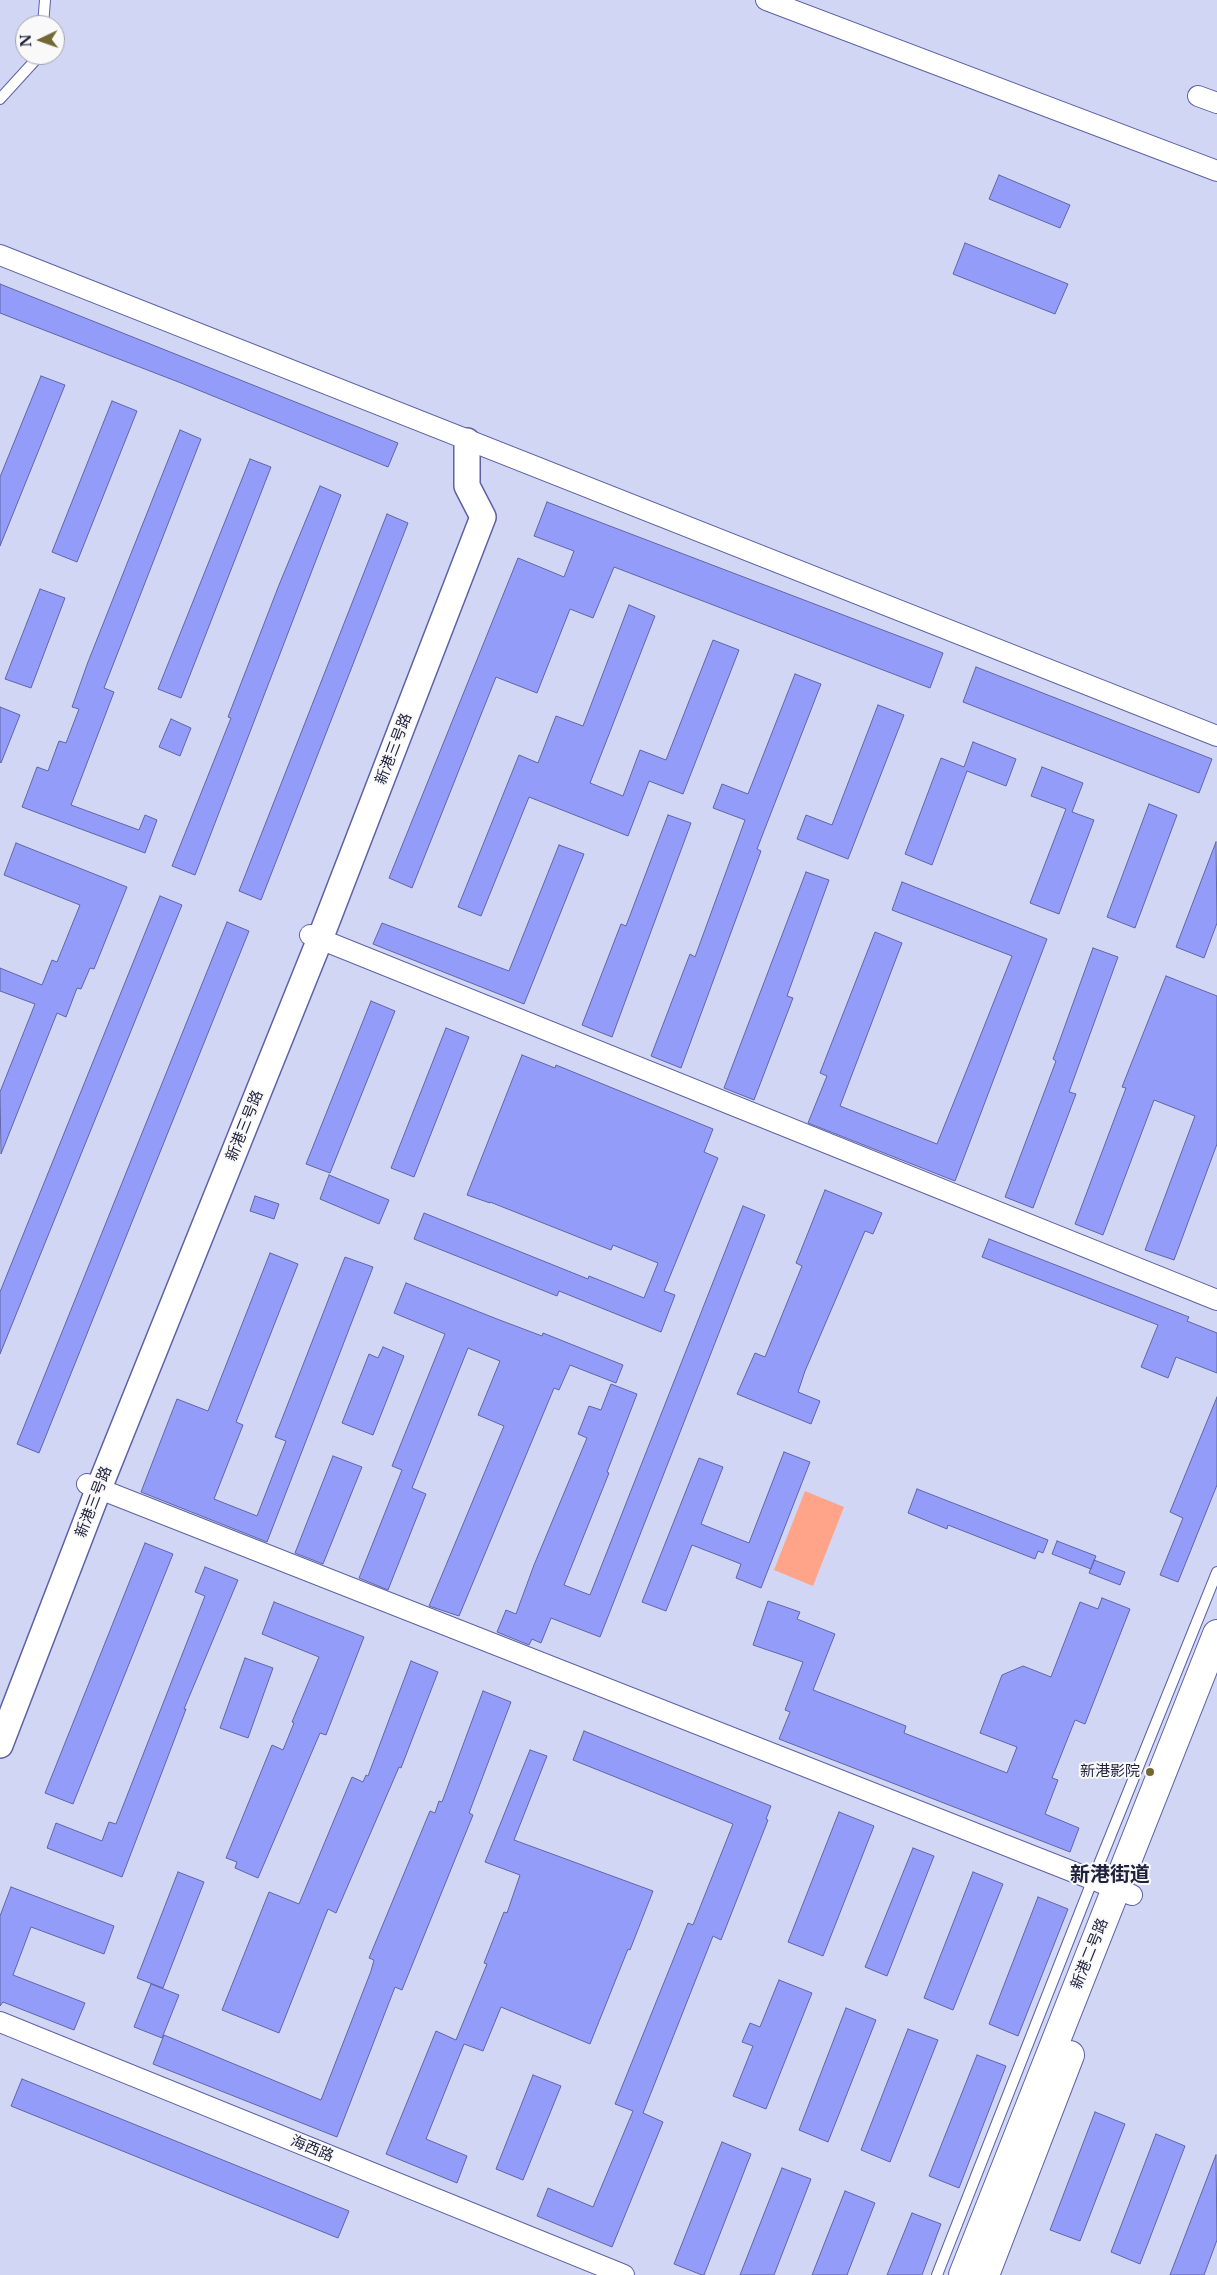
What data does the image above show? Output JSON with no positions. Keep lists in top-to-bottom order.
{
  "streets": {
    "main road": ["新港二号路"],
    "street": ["新港三号路", "海西路"]
  },
  "districts": ["新港街道"],
  "places": ["新港影院"],
  "north": "left"
}
